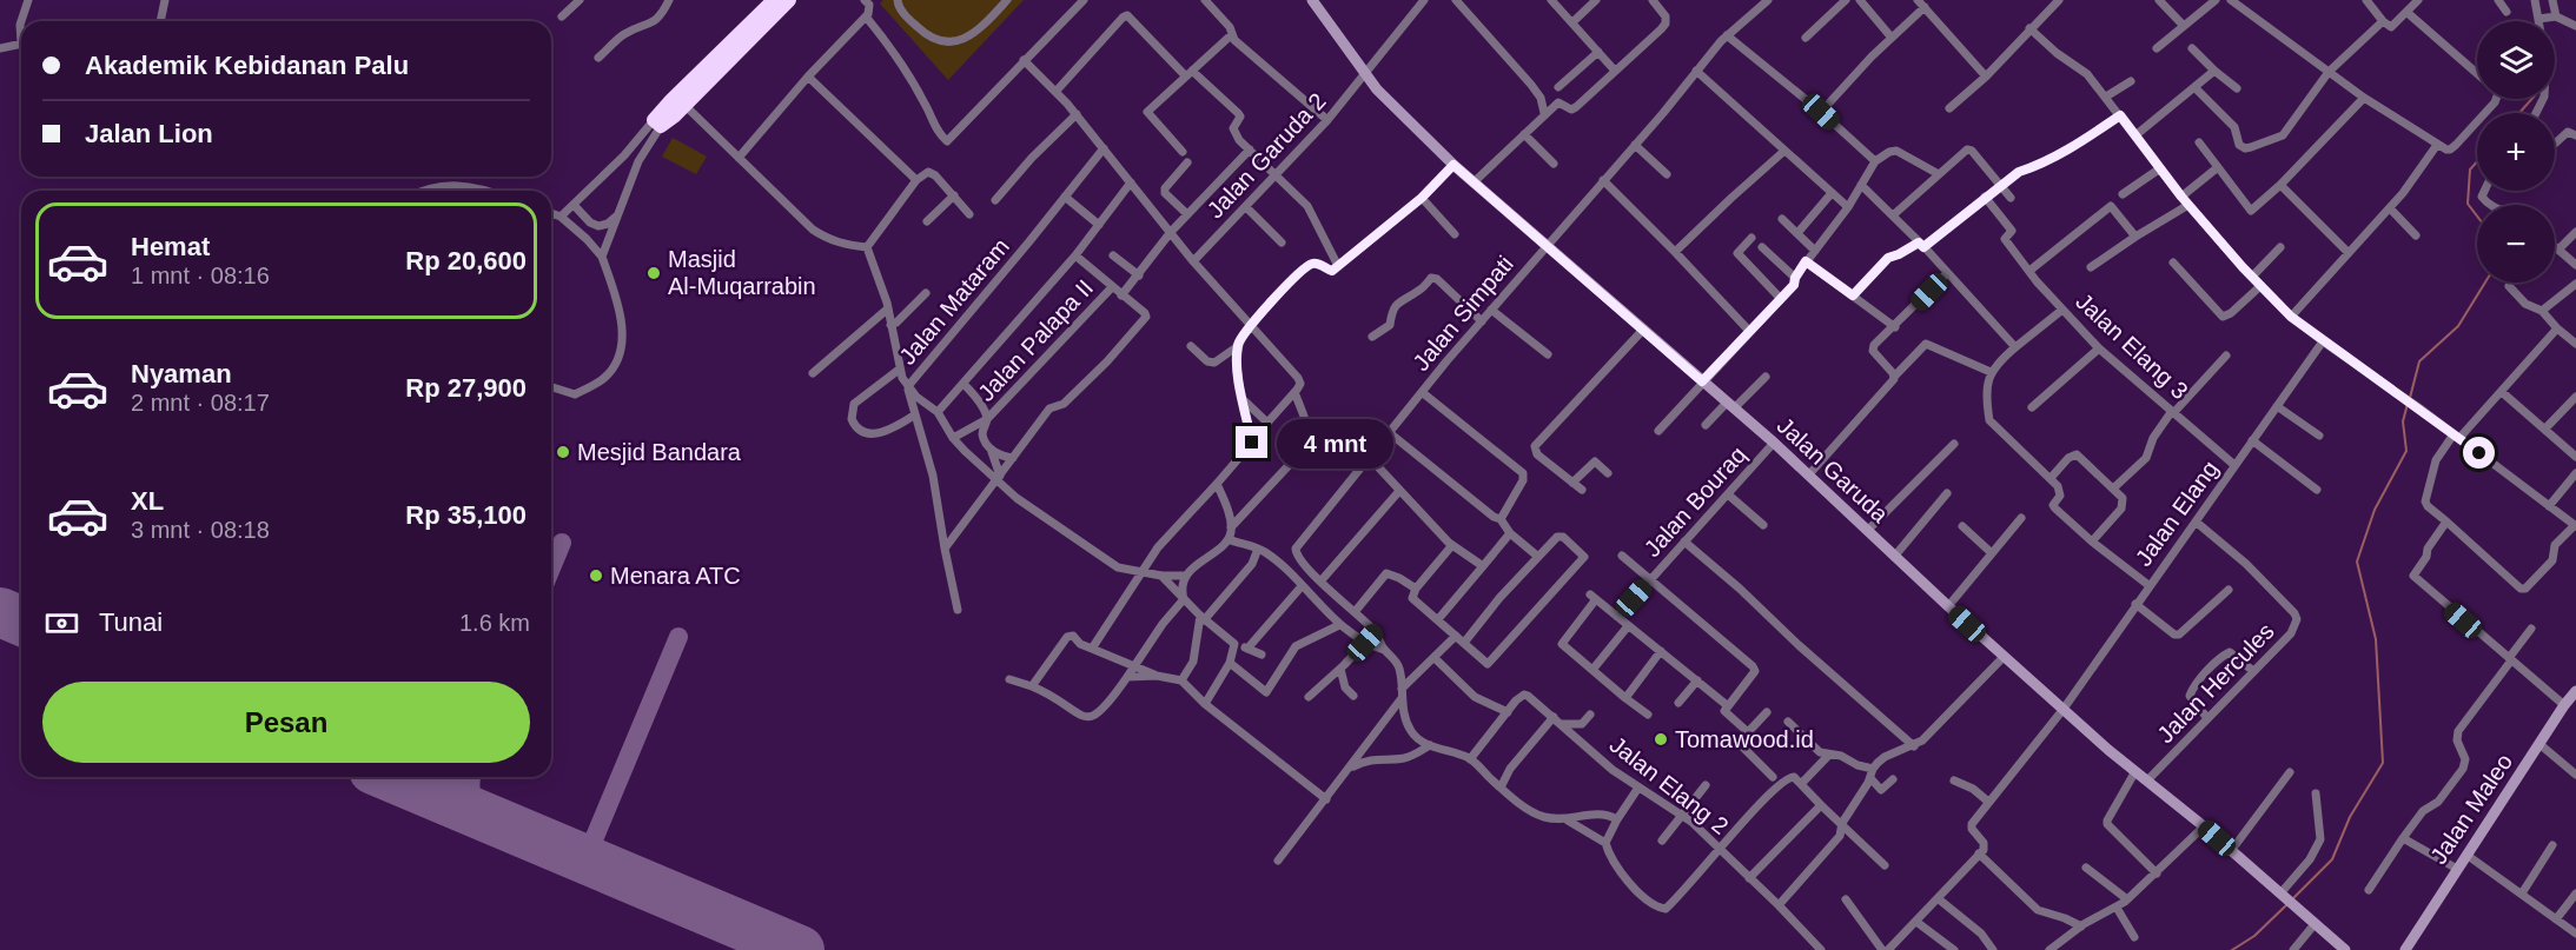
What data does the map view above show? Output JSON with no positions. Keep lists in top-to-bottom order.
{
  "streets": {
    "street": [
      "Jalan Garuda 2",
      "Jalan Mataram",
      "Jalan Simpati",
      "Jalan Palapa II",
      "Jalan Elang 3",
      "Jalan Garuda",
      "Jalan Bouraq",
      "Jalan Elang",
      "Jalan Hercules",
      "Jalan Elang 2",
      "Jalan Maleo"
    ]
  },
  "crossings": [
    ["Jalan Garuda 2", "Jalan Garuda"],
    ["Jalan Simpati", "Jalan Garuda"],
    ["Jalan Elang 3", "Jalan Elang"],
    ["Jalan Garuda", "Jalan Bouraq"],
    ["Jalan Garuda", "Jalan Elang"],
    ["Jalan Garuda", "Jalan Hercules"],
    ["Jalan Elang", "Jalan Hercules"]
  ],
  "places": [
    "Masjid Al-Muqarrabin",
    "Mesjid Bandara",
    "Menara ATC",
    "Tomawood.id"
  ],
  "page": {
    "map_buttons": ["+", "−"],
    "banner": ["Akademik Kebidanan Palu", "Jalan Lion"],
    "list": [
      {
        "name": "Hemat",
        "note": "1 mnt · 08:16",
        "value": "Rp 20,600"
      },
      {
        "name": "Nyaman",
        "note": "2 mnt · 08:17",
        "value": "Rp 27,900"
      },
      {
        "name": "XL",
        "note": "3 mnt · 08:18",
        "value": "Rp 35,100"
      }
    ],
    "bubble": "4 mnt",
    "pay": ["Tunai", "1.6 km"],
    "buttons": "Pesan"
  }
}
